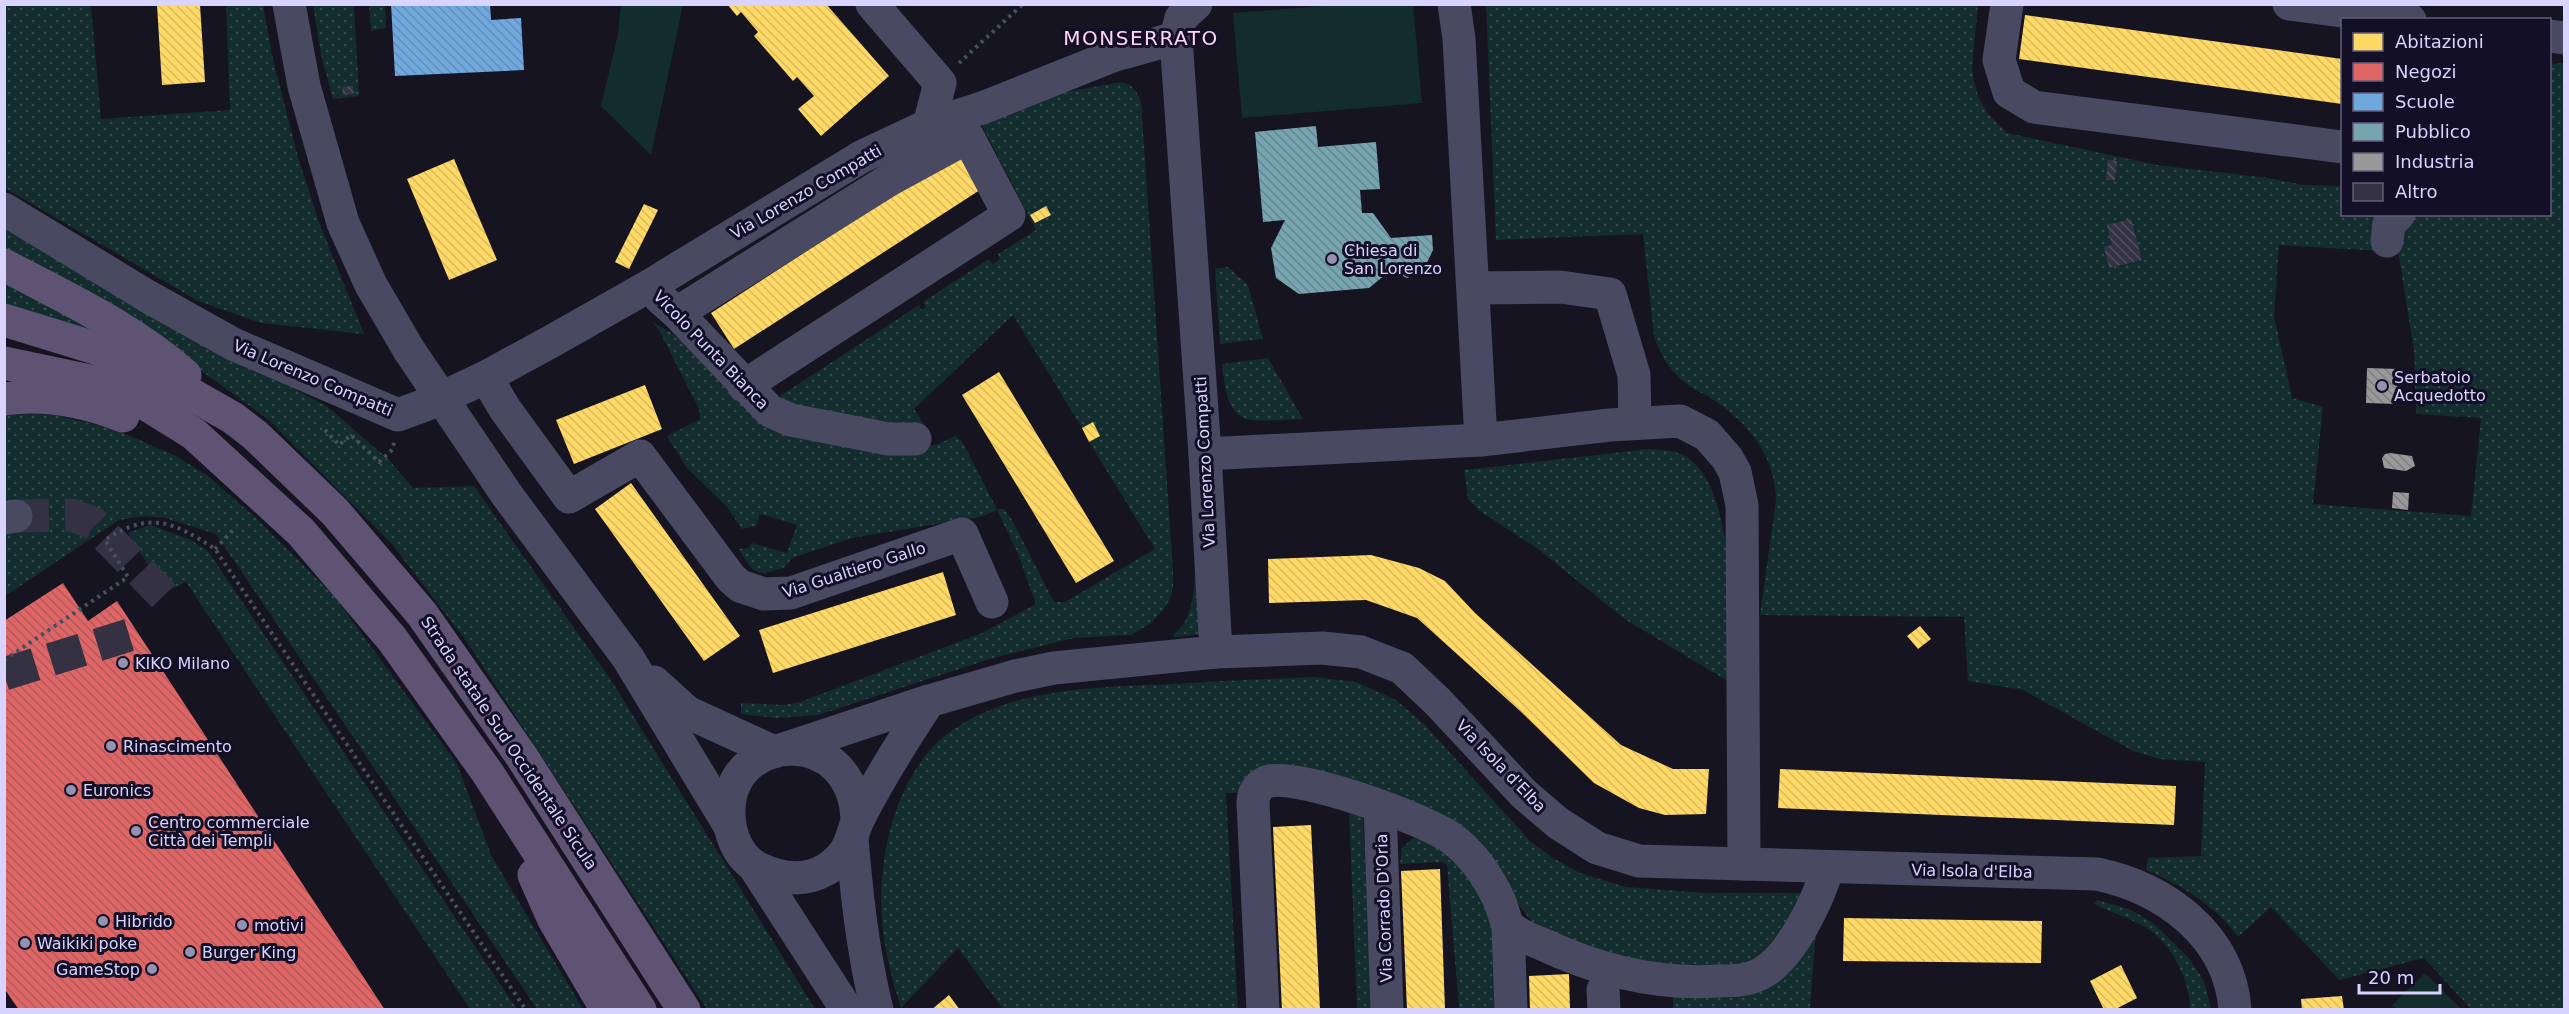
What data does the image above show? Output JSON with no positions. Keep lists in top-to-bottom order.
{
  "streets": {
    "main road": ["Strada statale Sud Occidentale Sicula"],
    "street": [
      "Via Lorenzo Compatti",
      "Vicolo Punta Bianca",
      "Via Gualtiero Gallo",
      "Via Isola d'Elba",
      "Via Corrado D'Oria"
    ]
  },
  "crossings": [
    ["Via Lorenzo Compatti", "Vicolo Punta Bianca"],
    ["Via Lorenzo Compatti", "Via Gualtiero Gallo"],
    ["Via Lorenzo Compatti", "Via Isola d'Elba"]
  ],
  "districts": ["MONSERRATO"],
  "places": [
    "Chiesa di San Lorenzo",
    "Serbatoio Acquedotto",
    "KIKO Milano",
    "Rinascimento",
    "Euronics",
    "Centro commerciale Città dei Templi",
    "Hibrido",
    "motivi",
    "Waikiki poke",
    "Burger King",
    "GameStop"
  ],
  "legend": [
    "Abitazioni",
    "Negozi",
    "Scuole",
    "Pubblico",
    "Industria",
    "Altro"
  ],
  "scale_bar": "20 m"
}
